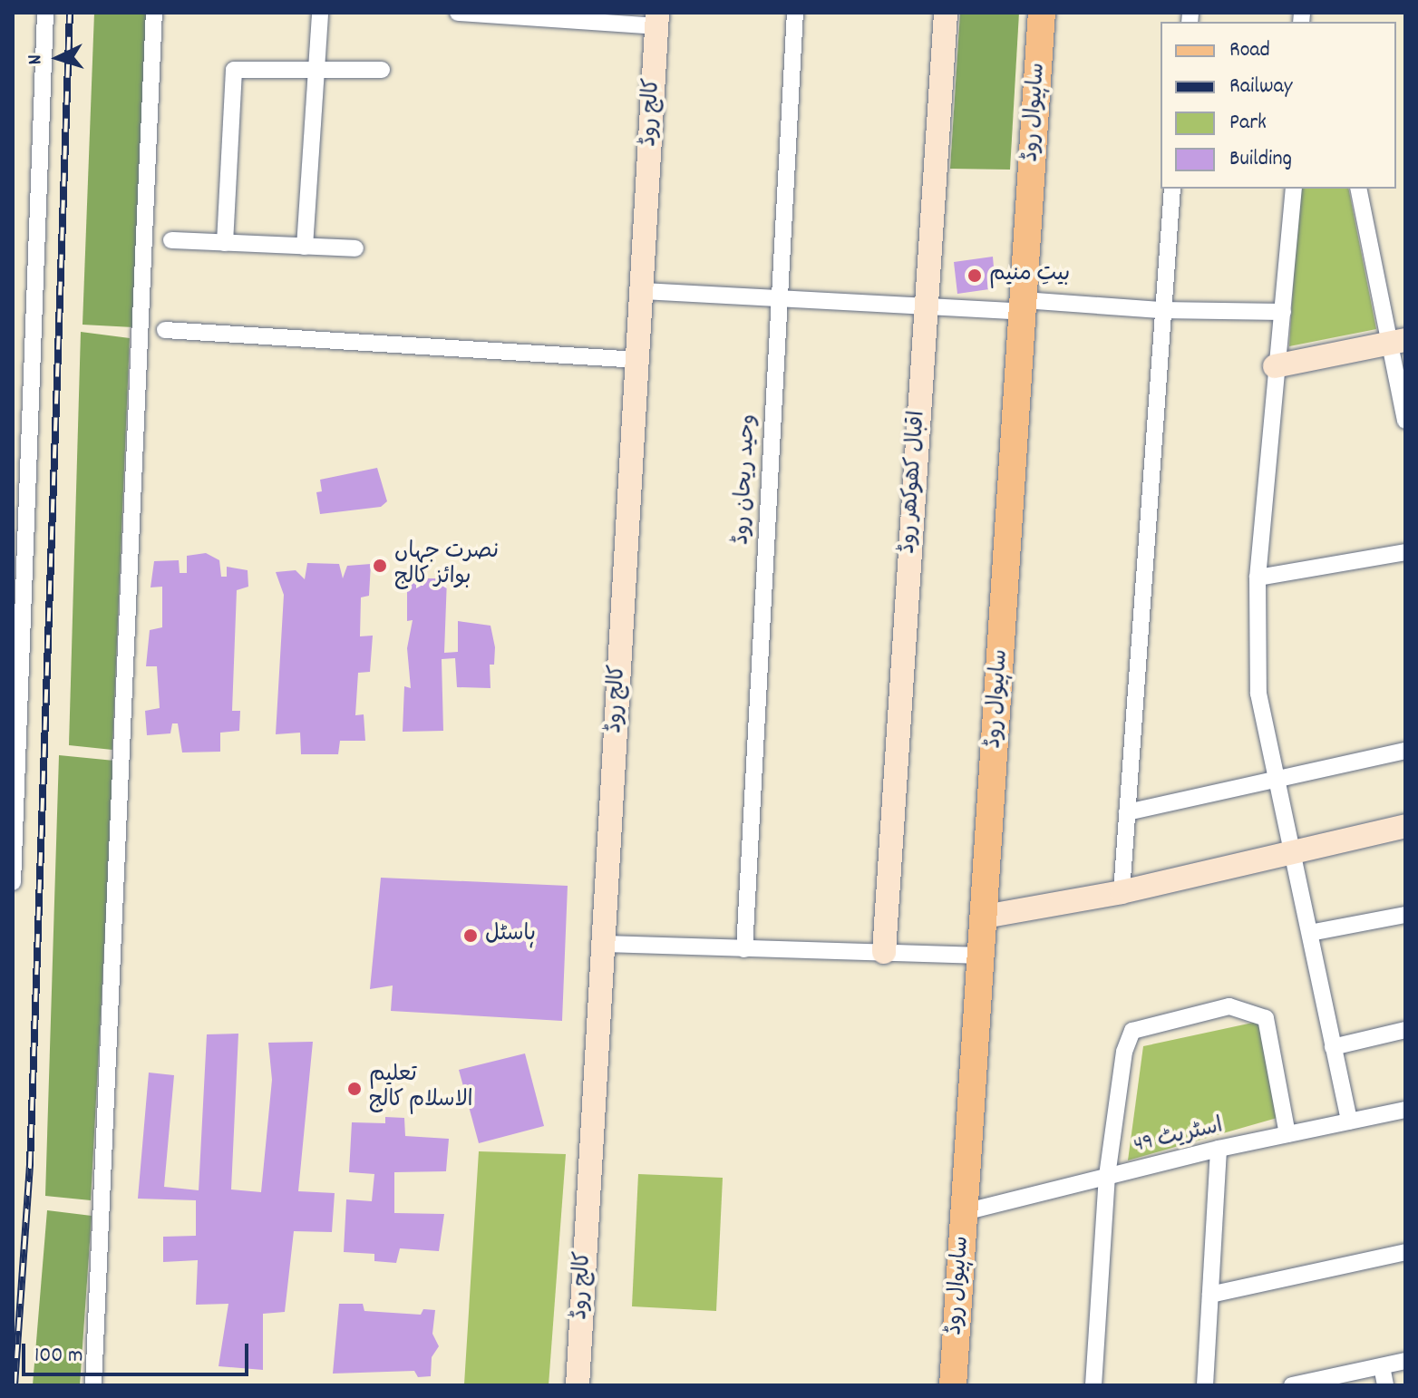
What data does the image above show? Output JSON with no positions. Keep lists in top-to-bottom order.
{
  "streets": {
    "main road": ["ساہیوال روڈ"],
    "street": [
      "کالج روڈ",
      "وحید ریحان روڈ",
      "اقبال کھوکھر روڈ",
      "اسٹریٹ 49"
    ]
  },
  "crossings": [
    ["ساہیوال روڈ", "اسٹریٹ 49"]
  ],
  "places": [
    "بیتِ منیم",
    "نصرت جہاں بوائز کالج",
    "ہاسٹل",
    "تعلیم الاسلام کالج"
  ],
  "legend": [
    "Road",
    "Railway",
    "Park",
    "Building"
  ],
  "scale_bar": "100 m",
  "north": "left"
}
